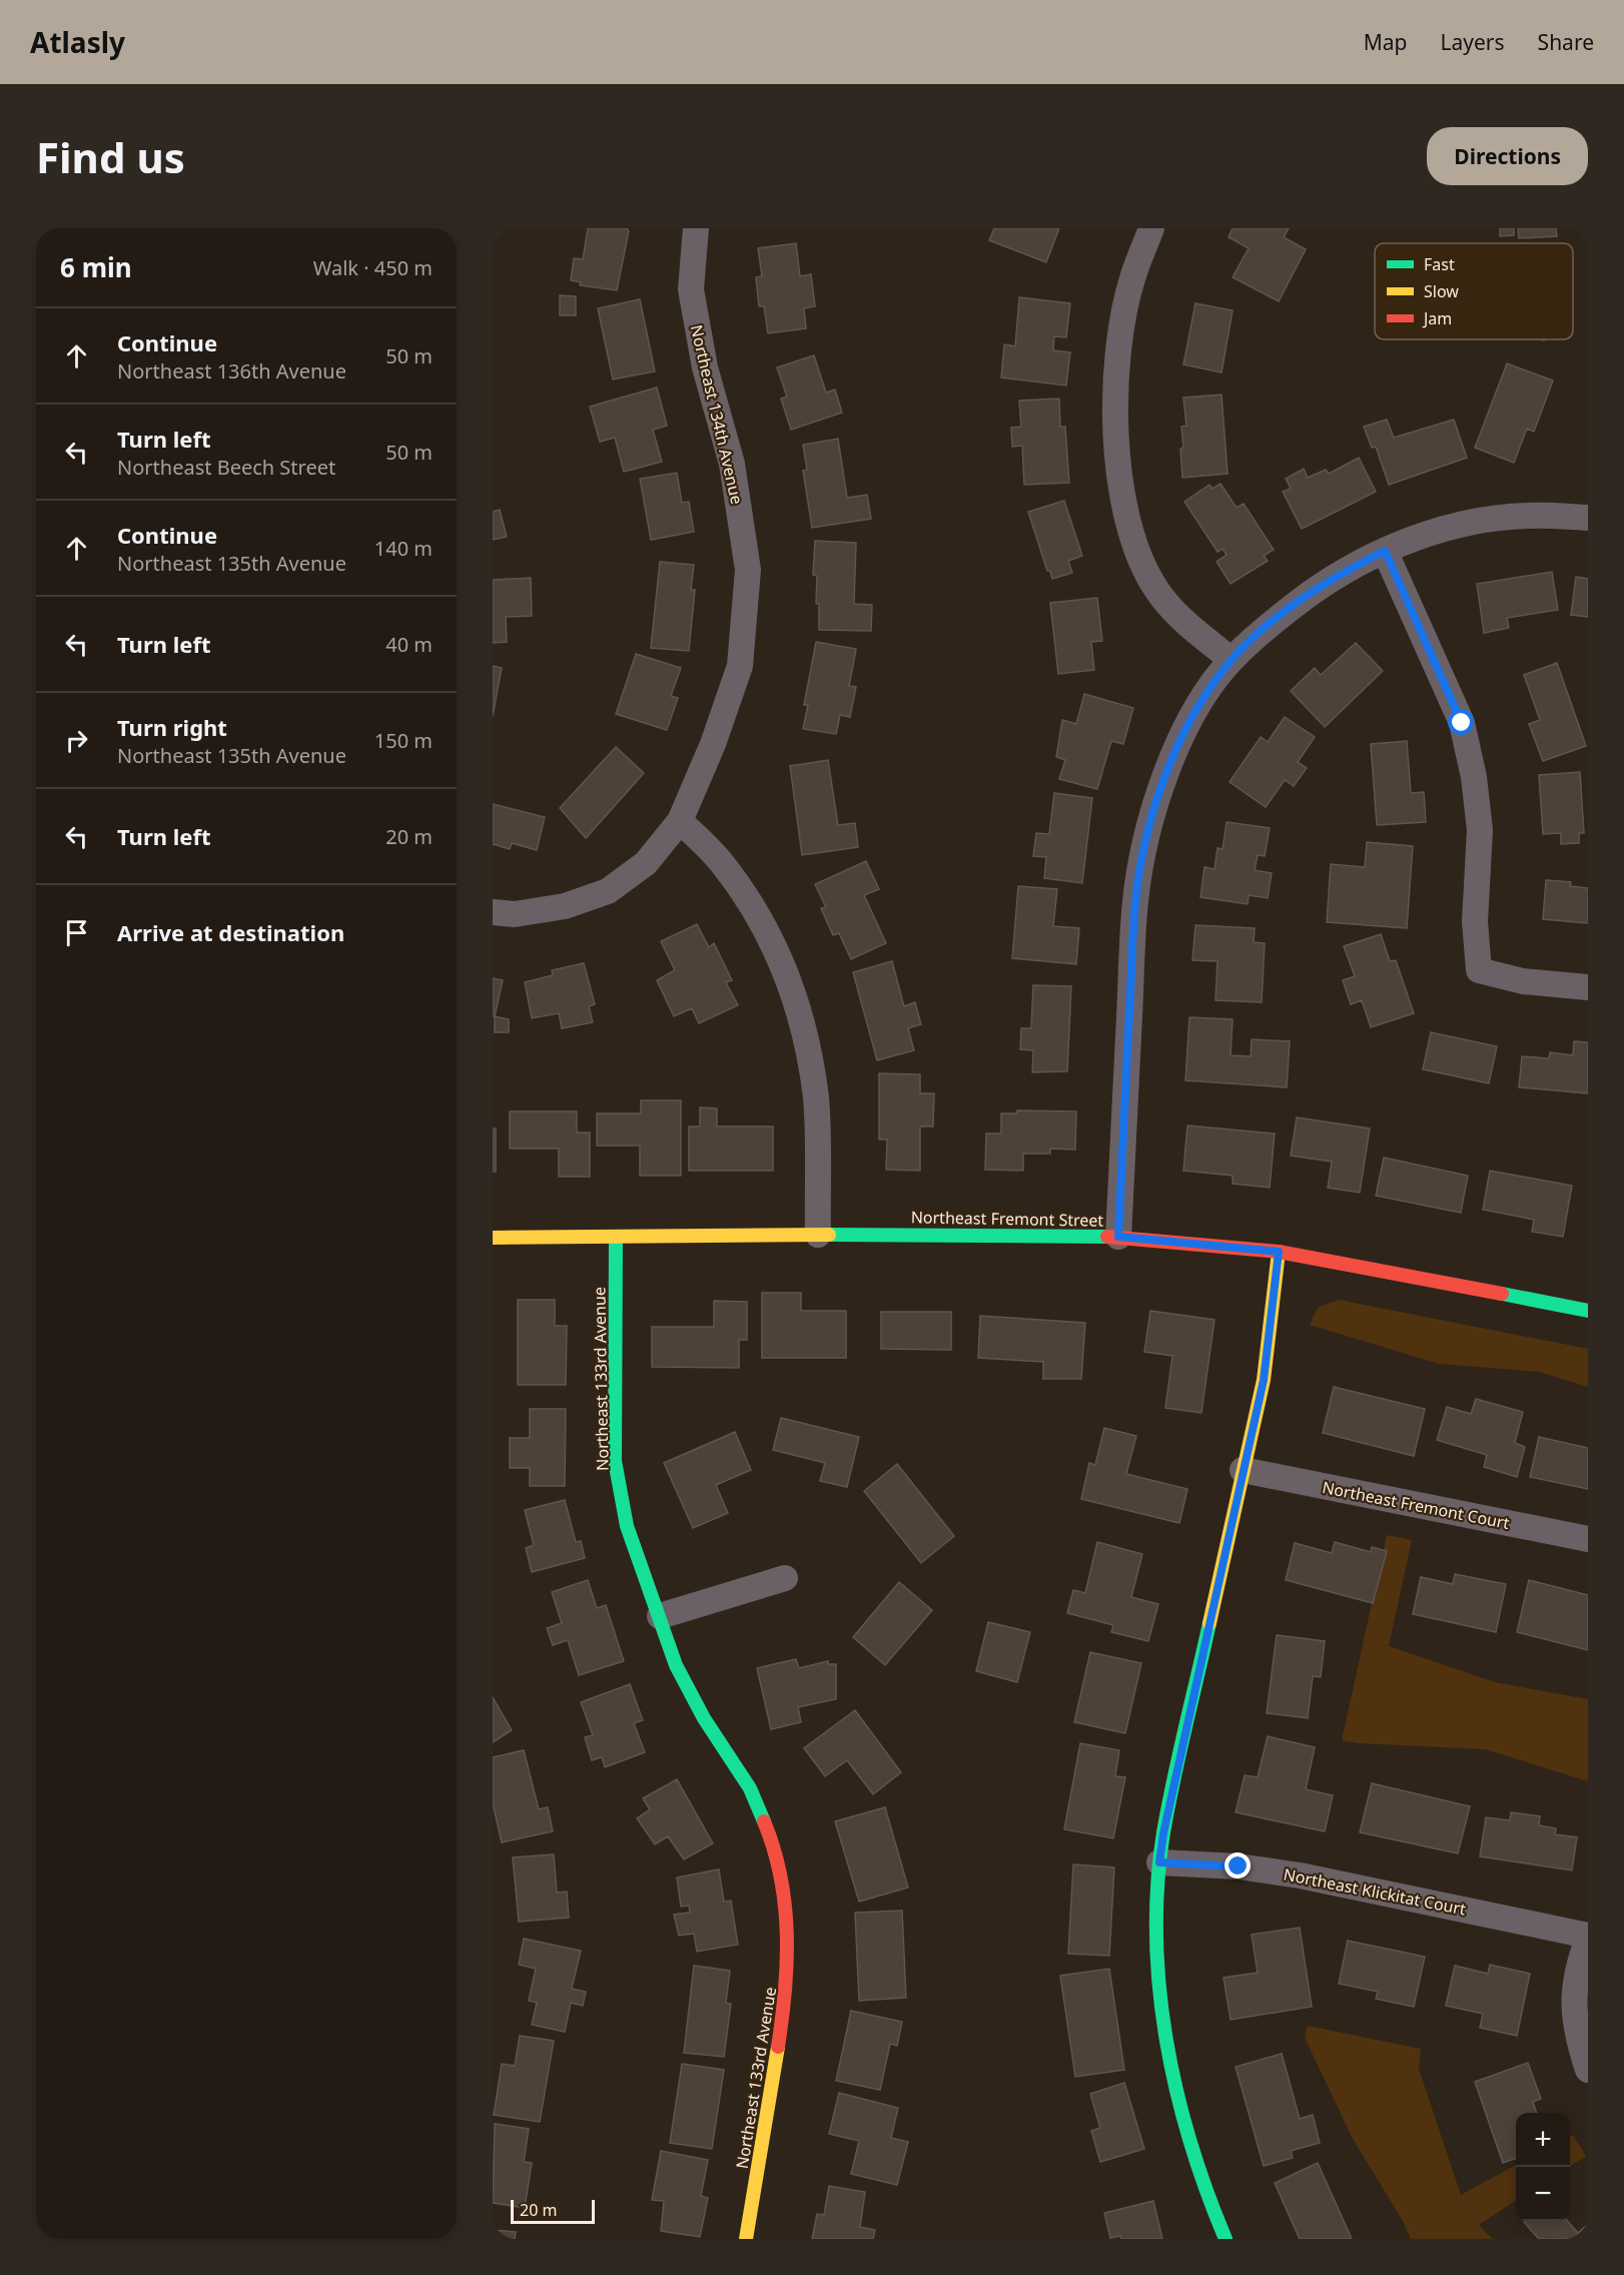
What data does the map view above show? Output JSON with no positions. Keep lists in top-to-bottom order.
{
  "streets": {
    "street": [
      "Northeast 134th Avenue",
      "Northeast Fremont Street",
      "Northeast 133rd Avenue",
      "Northeast Fremont Court",
      "Northeast Klickitat Court"
    ]
  },
  "crossings": [
    ["Northeast Fremont Street", "Northeast 133rd Avenue"]
  ],
  "legend": ["Fast", "Slow", "Jam"],
  "scale_bar": "20 m",
  "page": {
    "header": "Atlasly",
    "nav": ["Map", "Layers", "Share"],
    "buttons": "Directions",
    "title": "Find us",
    "heading": ["6 min", "Walk · 450 m"],
    "list": [
      ["Continue", "Northeast 136th Avenue", "50 m"],
      ["Turn left", "Northeast Beech Street", "50 m"],
      ["Continue", "Northeast 135th Avenue", "140 m"],
      ["Turn left", "40 m"],
      ["Turn right", "Northeast 135th Avenue", "150 m"],
      ["Turn left", "20 m"],
      "Arrive at destination"
    ],
    "map_buttons": ["+", "−"],
    "scale": "20 m"
  }
}
